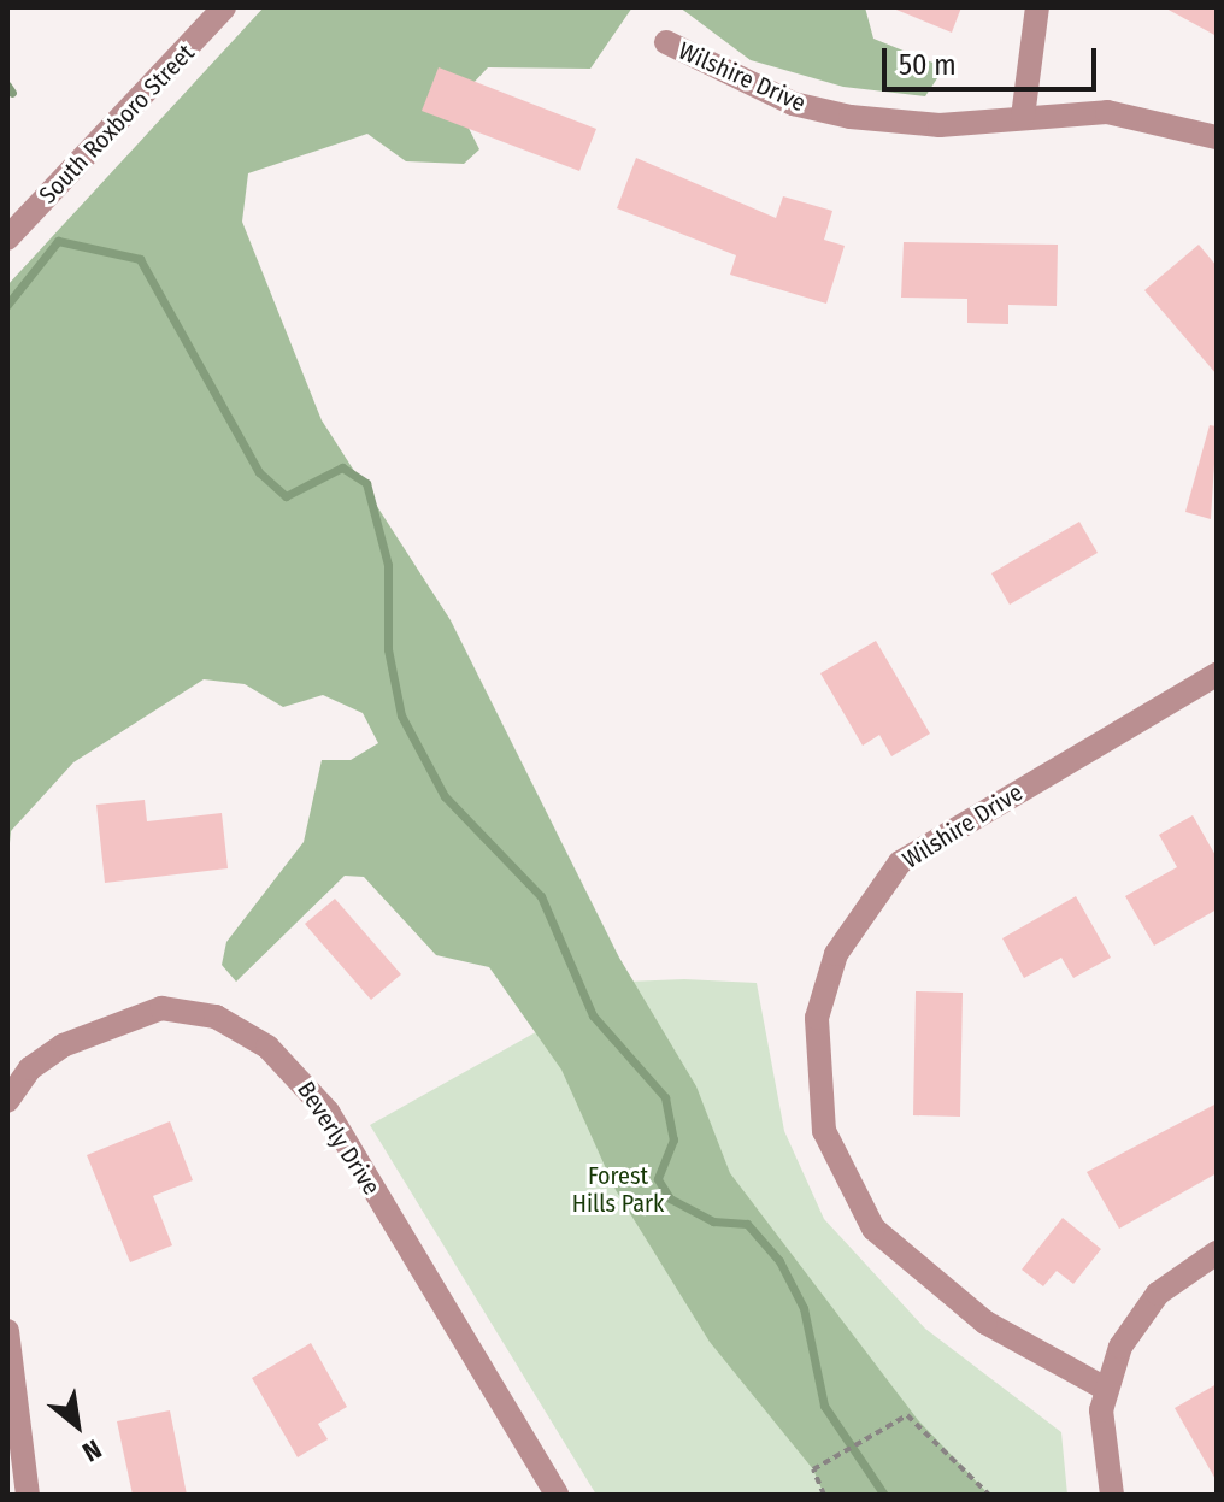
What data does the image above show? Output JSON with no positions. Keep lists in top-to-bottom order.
{
  "streets": {
    "street": ["Wilshire Drive", "South Roxboro Street", "Beverly Drive"]
  },
  "parks": ["Forest Hills Park"],
  "scale_bar": "50 m",
  "north": "bottom right"
}
